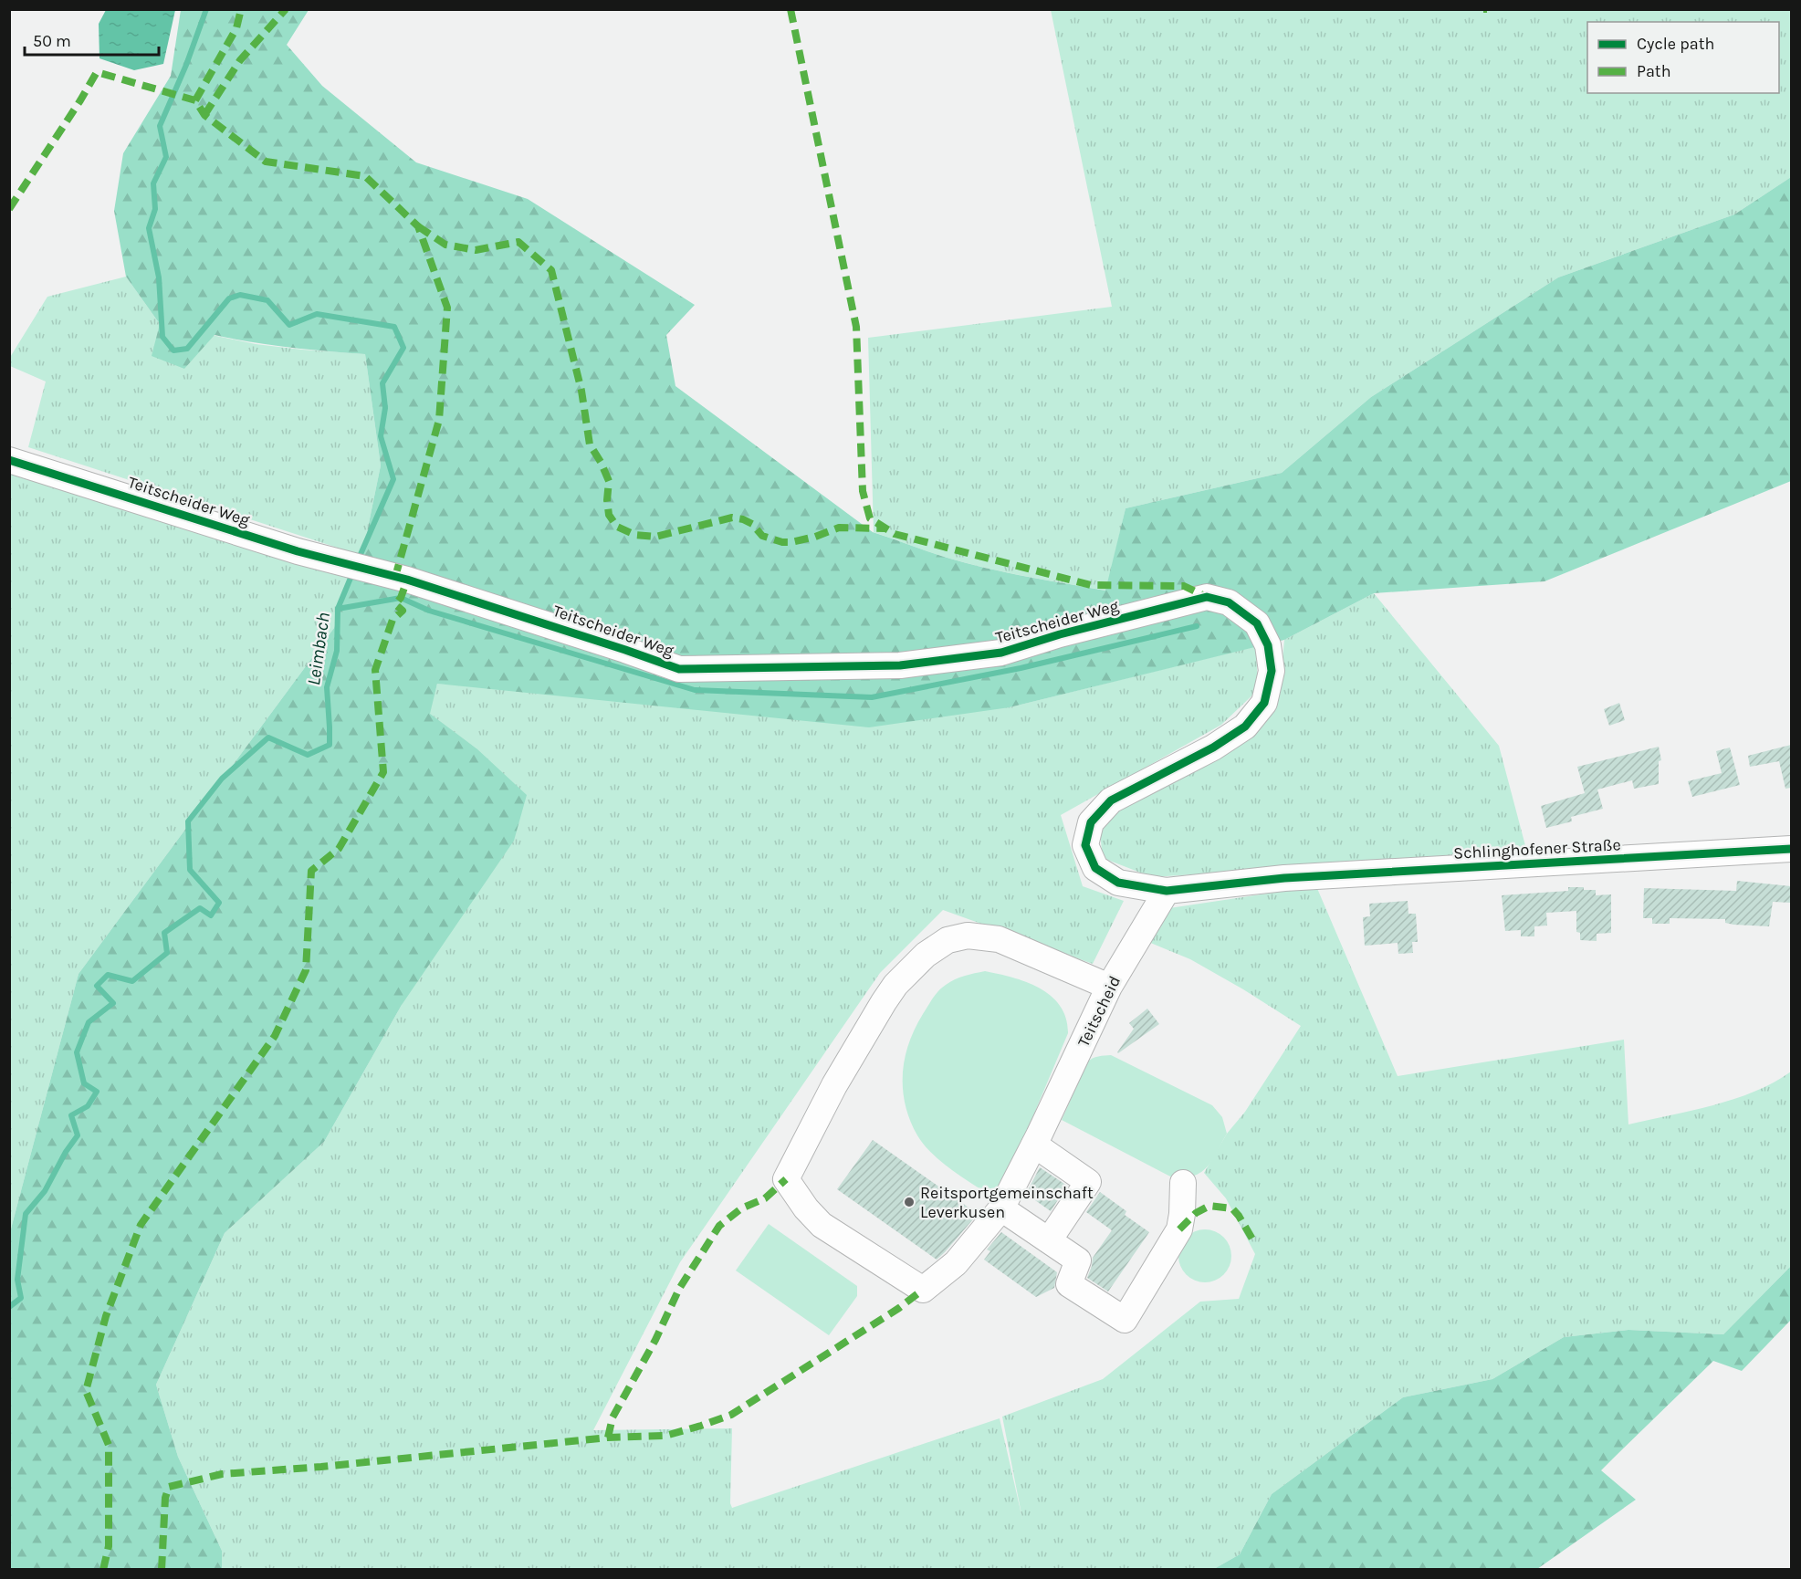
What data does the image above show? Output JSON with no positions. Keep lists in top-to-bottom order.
{
  "streets": {
    "street": ["Teitscheider Weg", "Schlinghofener Straße", "Teitscheid"]
  },
  "crossings": [
    ["Teitscheider Weg", "Schlinghofener Straße"],
    ["Schlinghofener Straße", "Teitscheid"]
  ],
  "water": ["Leimbach"],
  "places": ["Reitsportgemeinschaft Leverkusen"],
  "legend": ["Cycle path", "Path"],
  "scale_bar": "50 m"
}
